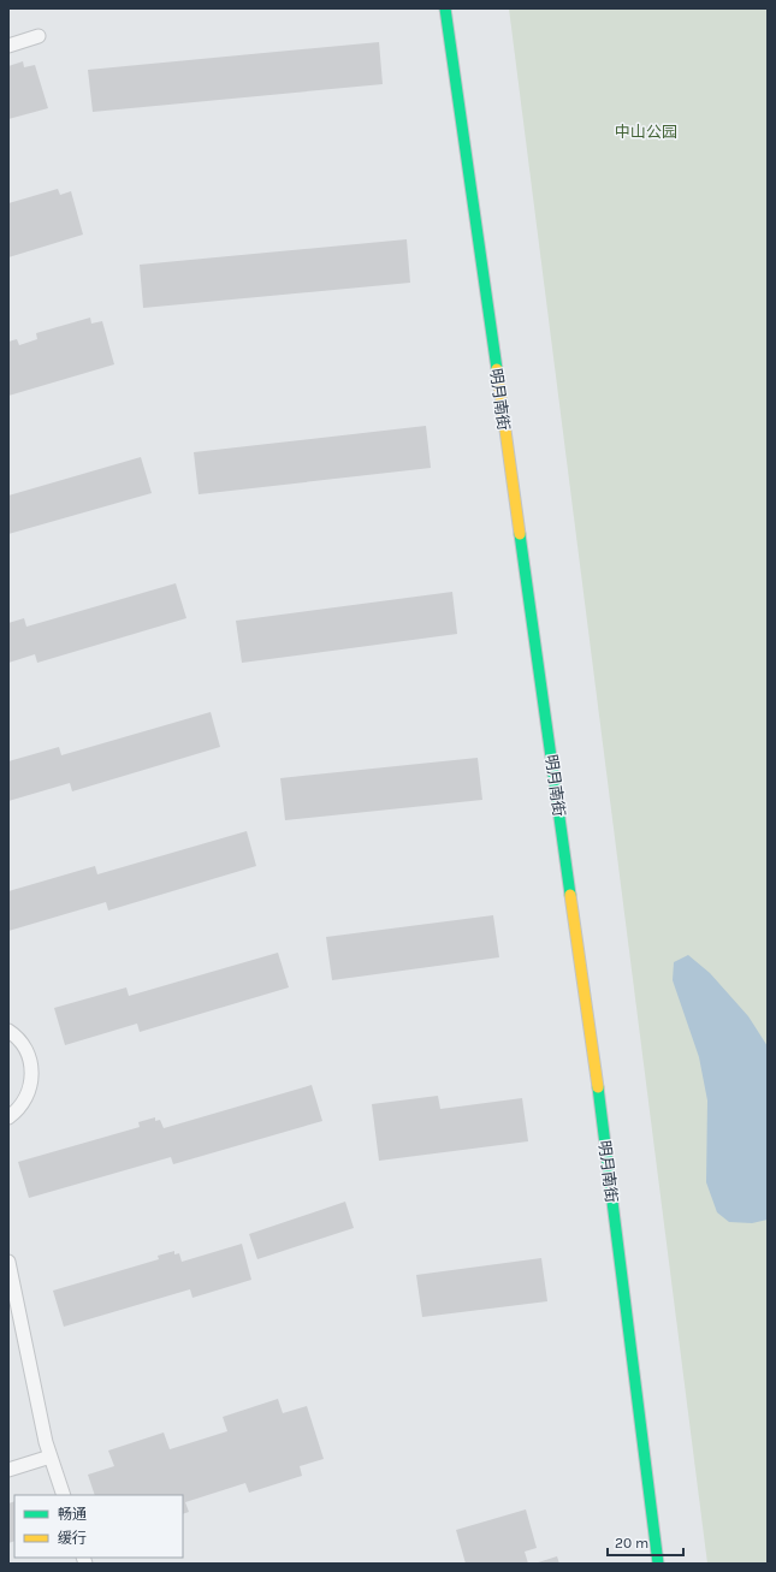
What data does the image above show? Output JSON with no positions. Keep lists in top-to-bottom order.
{
  "streets": {
    "street": ["明月南街"]
  },
  "parks": ["中山公园"],
  "legend": ["畅通", "缓行"],
  "scale_bar": "20 m"
}
